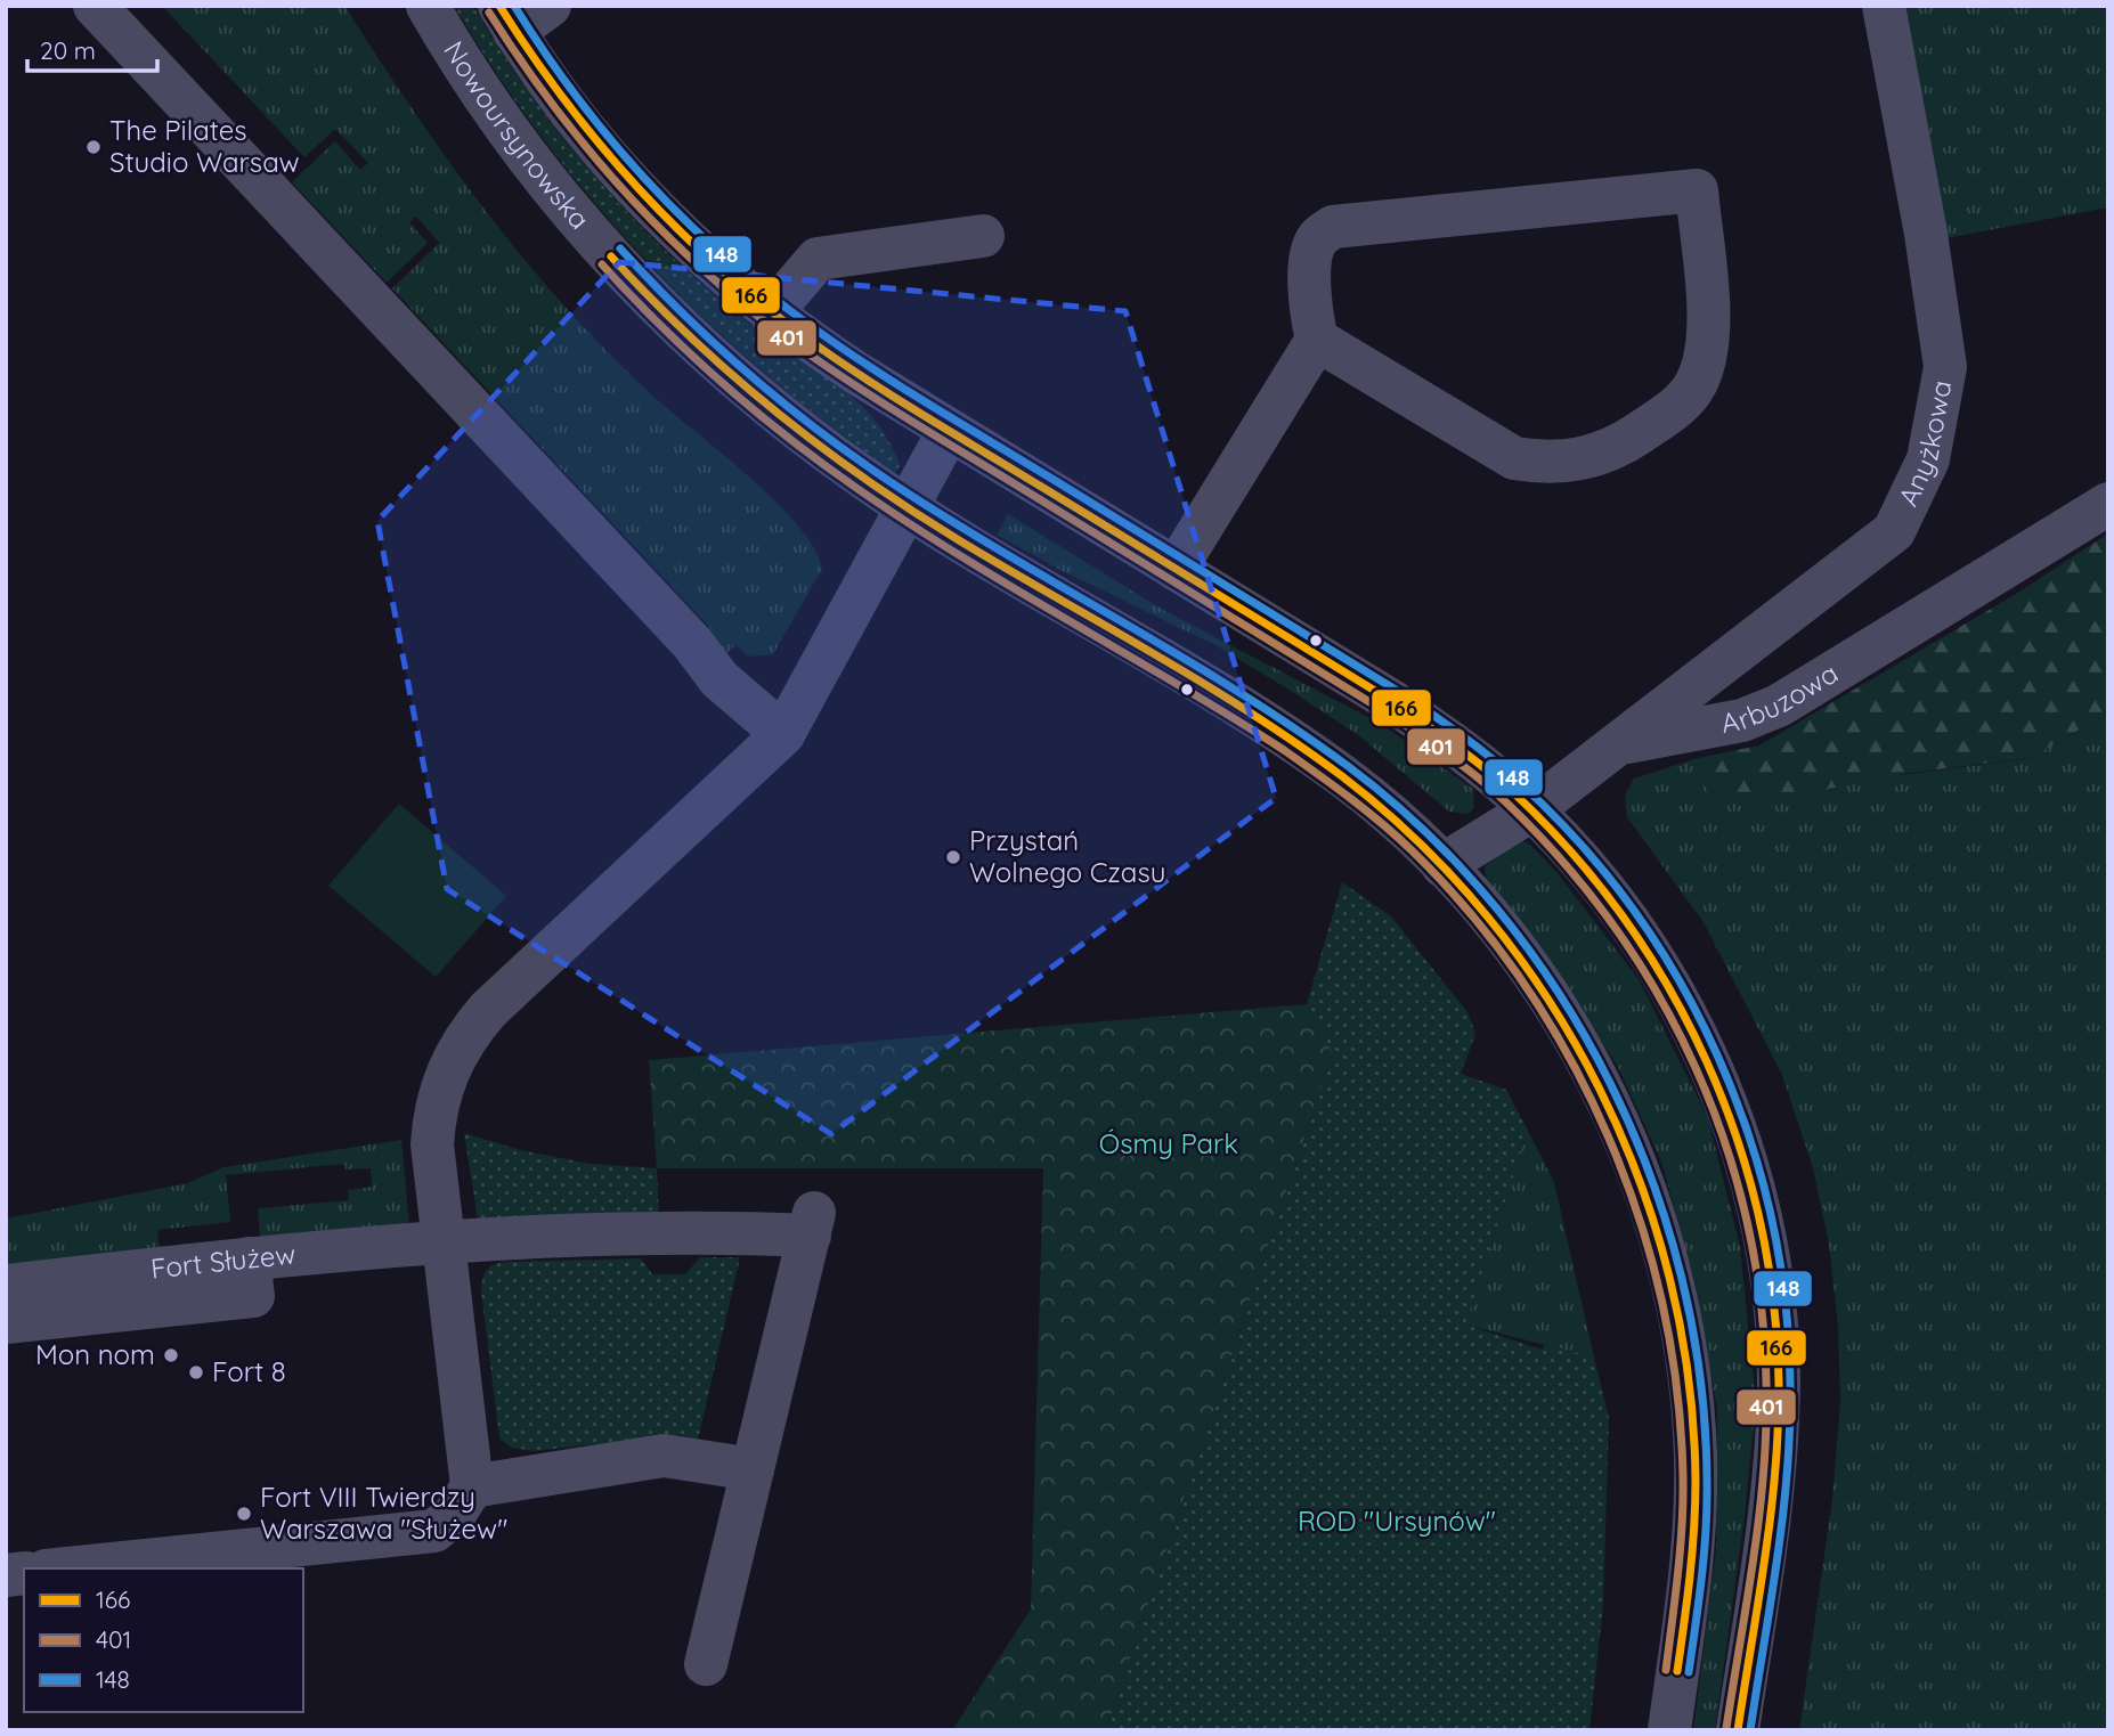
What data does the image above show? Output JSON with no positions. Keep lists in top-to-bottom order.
{
  "streets": {
    "street": [
      "Nowoursynowska",
      "Anyżkowa",
      "Arbuzowa",
      "Fort Służew"
    ]
  },
  "crossings": [
    ["Nowoursynowska", "Arbuzowa"],
    ["Anyżkowa", "Arbuzowa"]
  ],
  "parks": ["Ósmy Park", "ROD \"Ursynów\""],
  "places": [
    "The Pilates Studio Warsaw",
    "Przystań Wolnego Czasu",
    "Mon nom",
    "Fort 8",
    "Fort VIII Twierdzy Warszawa \"Służew\""
  ],
  "lines": ["transit line 166", "transit line 148", "transit line 401"],
  "legend": ["166", "401", "148"],
  "scale_bar": "20 m"
}
